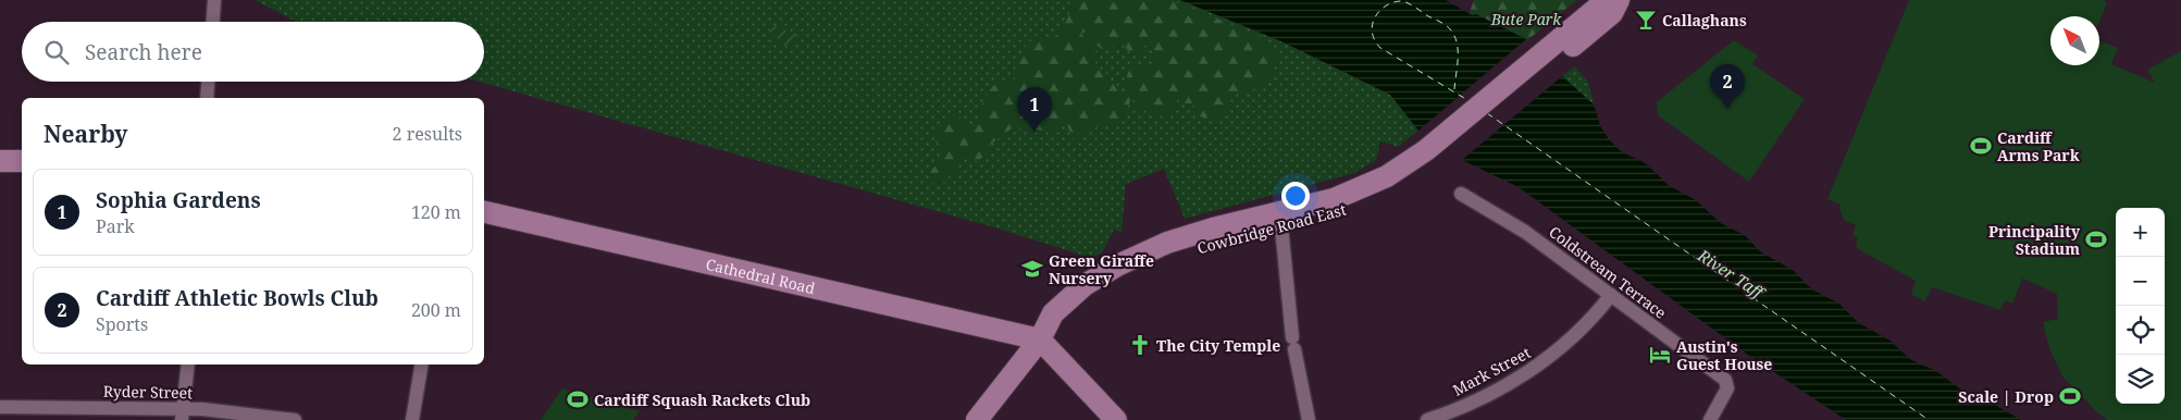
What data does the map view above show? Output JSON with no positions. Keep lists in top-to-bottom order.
{
  "streets": {
    "main road": ["Cowbridge Road East", "Cathedral Road"],
    "street": ["Coldstream Terrace", "Mark Street", "Ryder Street"]
  },
  "crossings": [
    ["Cowbridge Road East", "Cathedral Road"],
    ["Coldstream Terrace", "Mark Street"]
  ],
  "water": ["River Taff"],
  "parks": ["Bute Park"],
  "places": {
    "bar": ["Callaghans"],
    "sports": [
      "Cardiff Arms Park",
      "Principality Stadium",
      "Scale | Drop",
      "Cardiff Squash Rackets Club"
    ],
    "school or university": ["Green Giraffe Nursery"],
    "church": ["The City Temple"],
    "hotel": ["Austin's Guest House"]
  },
  "north": "top left",
  "page": {
    "search": "Search here",
    "pins": ["2", "1"],
    "heading": ["Nearby", "2 results"],
    "list": [
      {
        "mark": "1",
        "name": "Sophia Gardens",
        "note": "Park",
        "value": "120 m"
      },
      {
        "mark": "2",
        "name": "Cardiff Athletic Bowls Club",
        "note": "Sports",
        "value": "200 m"
      }
    ],
    "map_buttons": ["+", "−"]
  }
}
